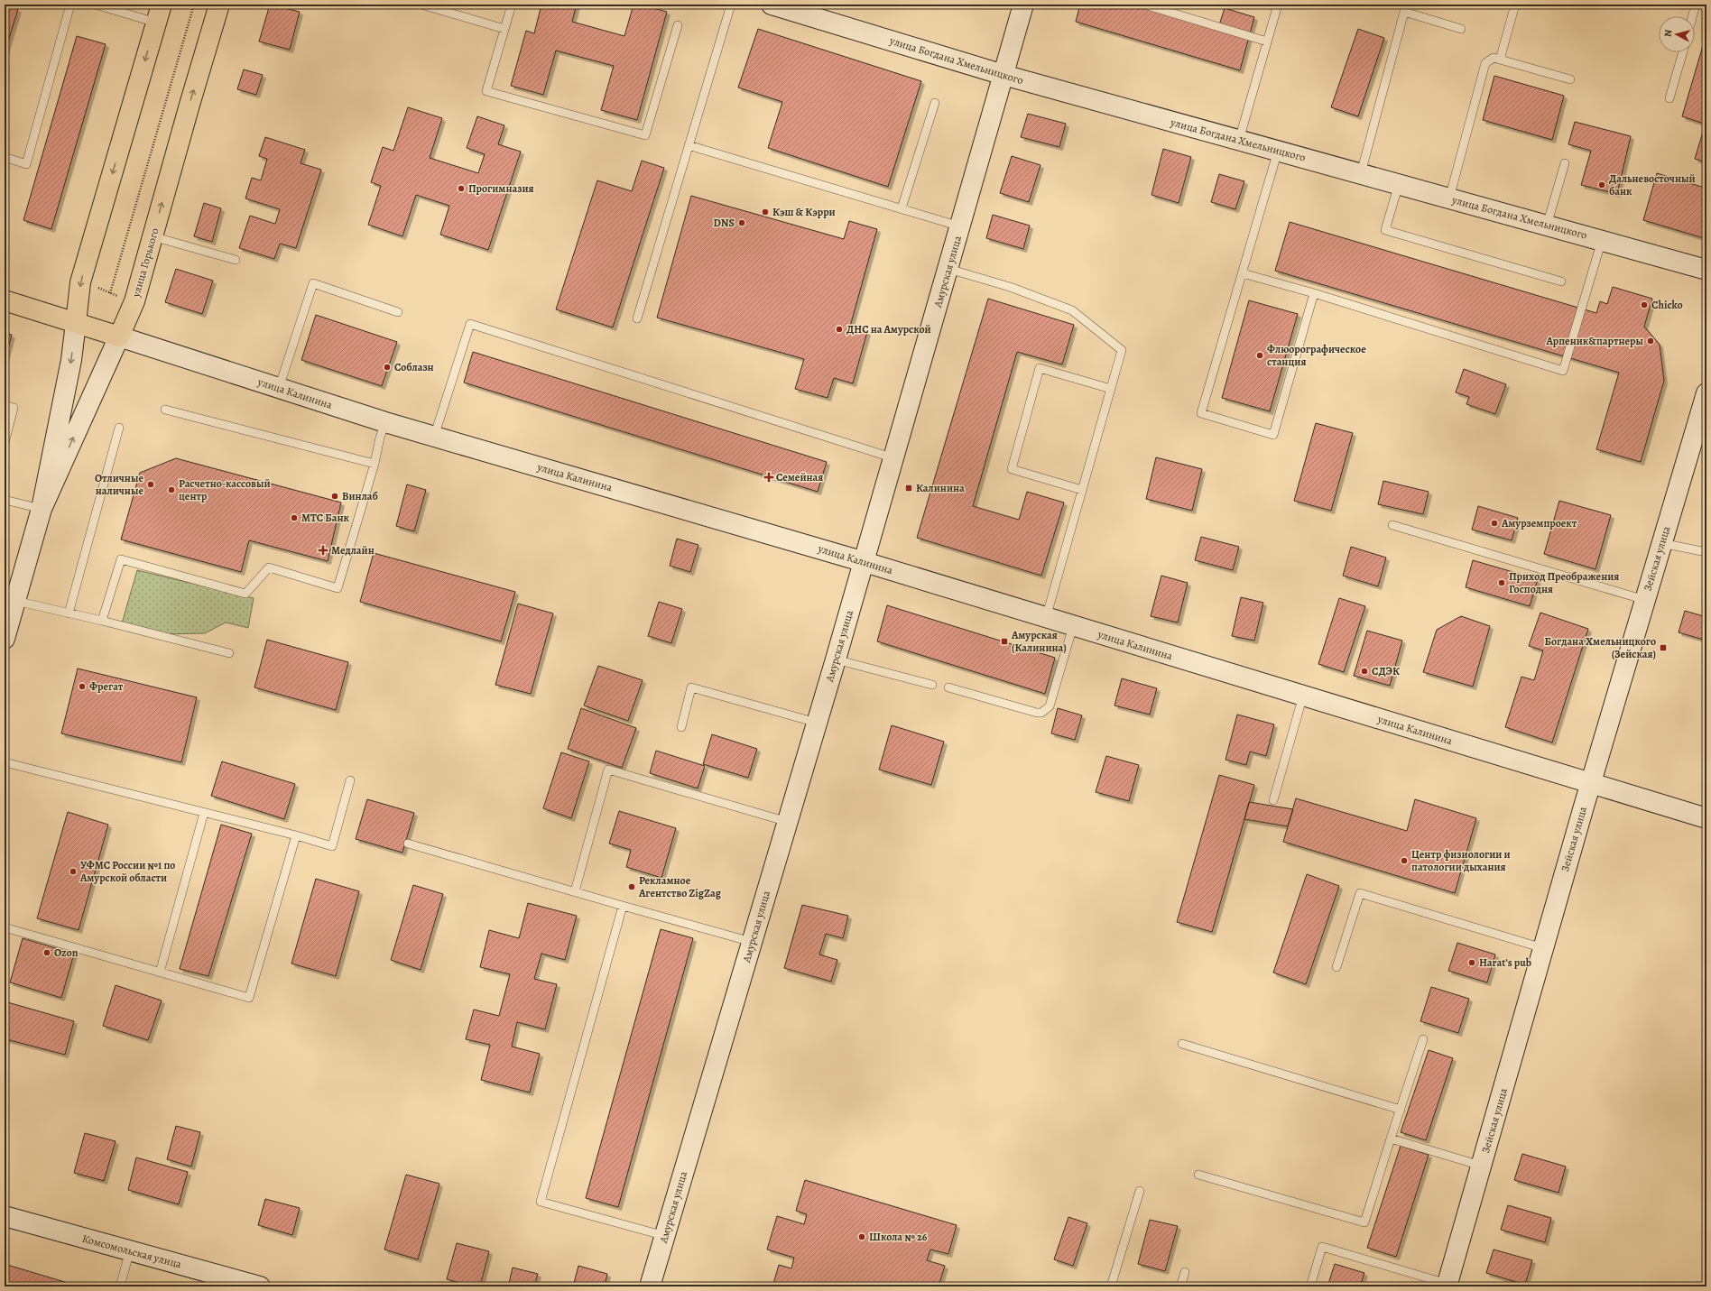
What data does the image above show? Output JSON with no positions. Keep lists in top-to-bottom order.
{
  "streets": {
    "main road": ["улица Горького", "улица Калинина"],
    "street": [
      "улица Богдана Хмельницкого",
      "Амурская улица",
      "Зейская улица",
      "Комсомольская улица"
    ]
  },
  "crossings": [
    ["улица Богдана Хмельницкого", "Амурская улица"],
    ["улица Горького", "улица Калинина"],
    ["Амурская улица", "улица Калинина"],
    ["улица Калинина", "Зейская улица"]
  ],
  "places": {
    "other": [
      "Дальневосточный банк",
      "Прогимназия",
      "Кэш & Кэрри",
      "DNS",
      "Chicko",
      "ДНС на Амурской",
      "Арпеник&партнеры",
      "Флюорографическое станция",
      "Соблазн",
      "Отличные наличные",
      "Расчетно-кассовый центр",
      "Винлаб",
      "МТС Банк",
      "Амурземпроект",
      "Приход Преображения Господня",
      "СДЭК",
      "Фрегат",
      "Центр физиологии и патологии дыхания",
      "УФМС России №1 по Амурской области",
      "Рекламное Агентство ZigZag",
      "Ozon",
      "Harat’s pub",
      "Школа № 26"
    ],
    "health": ["Семейная", "Медлайн"],
    "transit": ["Калинина", "Амурская (Калинина)", "Богдана Хмельницкого (Зейская)"]
  },
  "north": "left"
}
